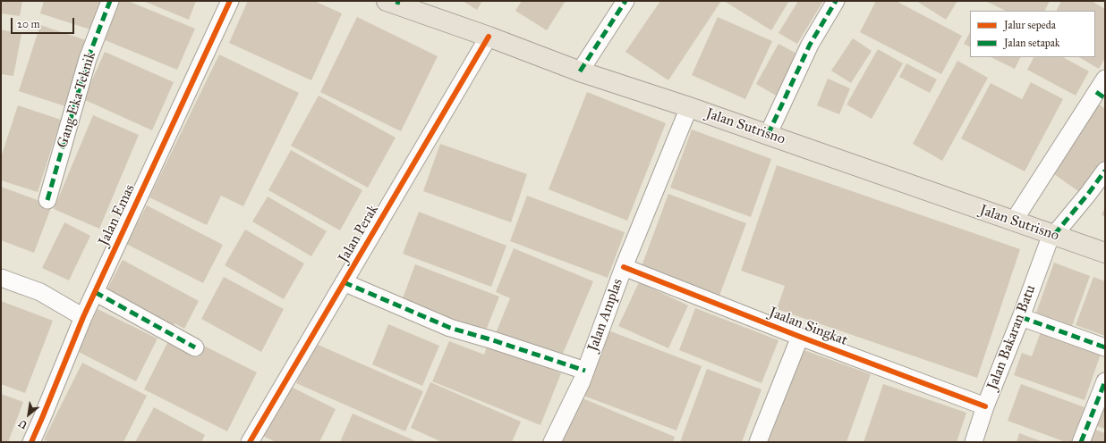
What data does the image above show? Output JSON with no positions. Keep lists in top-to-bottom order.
{
  "streets": {
    "main road": ["Jalan Sutrisno"],
    "street": [
      "Gang Eka Teknik",
      "Jalan Emas",
      "Jalan Perak",
      "Jalan Amplas",
      "Jaalan Singkat",
      "Jalan Bakaran Batu"
    ]
  },
  "crossings": [
    ["Jalan Sutrisno", "Jalan Perak"],
    ["Jalan Sutrisno", "Jalan Amplas"],
    ["Jalan Sutrisno", "Jalan Bakaran Batu"],
    ["Jalan Amplas", "Jaalan Singkat"],
    ["Jaalan Singkat", "Jalan Bakaran Batu"]
  ],
  "legend": ["Jalur sepeda", "Jalan setapak"],
  "scale_bar": "20 m",
  "north": "bottom left"
}
